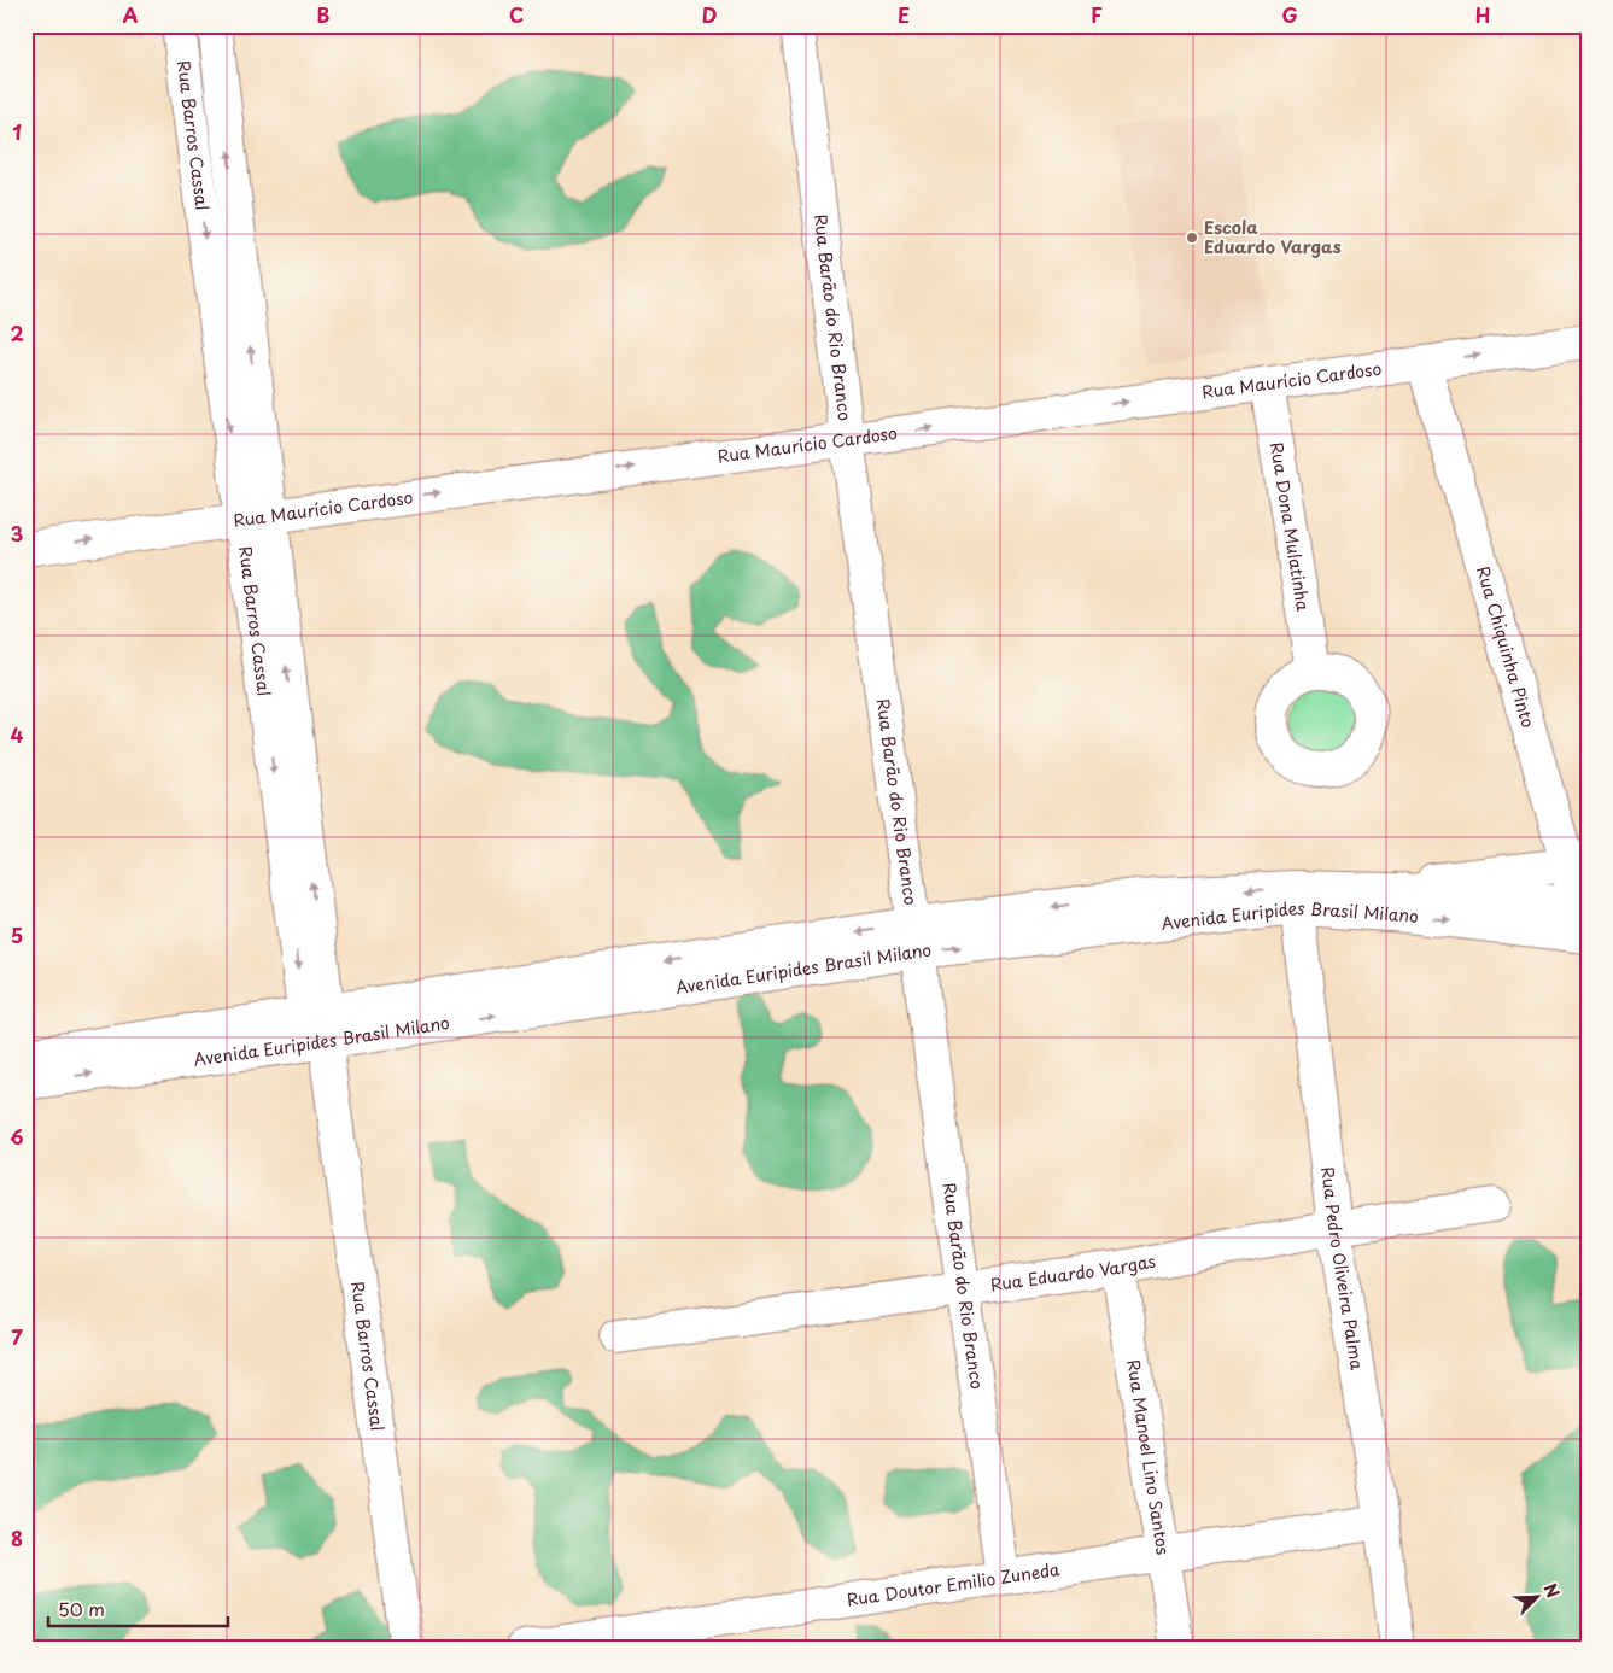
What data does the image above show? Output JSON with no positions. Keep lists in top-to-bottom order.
{
  "streets": {
    "street": [
      "Rua Barros Cassal",
      "Rua Barão do Rio Branco",
      "Rua Maurício Cardoso",
      "Rua Dona Mulatinha",
      "Rua Chiquinha Pinto",
      "Avenida Euripides Brasil Milano",
      "Rua Pedro Oliveira Palma",
      "Rua Eduardo Vargas",
      "Rua Manoel Lino Santos",
      "Rua Doutor Emilio Zuneda"
    ]
  },
  "crossings": [
    ["Rua Barros Cassal", "Rua Maurício Cardoso"],
    ["Rua Barros Cassal", "Avenida Euripides Brasil Milano"],
    ["Rua Barão do Rio Branco", "Rua Maurício Cardoso"],
    ["Rua Barão do Rio Branco", "Avenida Euripides Brasil Milano"],
    ["Rua Barão do Rio Branco", "Rua Eduardo Vargas"],
    ["Rua Barão do Rio Branco", "Rua Doutor Emilio Zuneda"],
    ["Rua Maurício Cardoso", "Rua Dona Mulatinha"],
    ["Rua Maurício Cardoso", "Rua Chiquinha Pinto"],
    ["Rua Chiquinha Pinto", "Avenida Euripides Brasil Milano"],
    ["Avenida Euripides Brasil Milano", "Rua Pedro Oliveira Palma"],
    ["Rua Pedro Oliveira Palma", "Rua Eduardo Vargas"],
    ["Rua Pedro Oliveira Palma", "Rua Doutor Emilio Zuneda"],
    ["Rua Eduardo Vargas", "Rua Manoel Lino Santos"],
    ["Rua Manoel Lino Santos", "Rua Doutor Emilio Zuneda"]
  ],
  "one_way": ["Rua Maurício Cardoso"],
  "places": ["Escola Eduardo Vargas"],
  "scale_bar": "50 m",
  "north": "top right",
  "grid": {
    "columns": [
      "A",
      "B",
      "C",
      "D",
      "E",
      "F",
      "G",
      "H"
    ],
    "rows": [
      "1",
      "2",
      "3",
      "4",
      "5",
      "6",
      "7",
      "8"
    ]
  }
}
